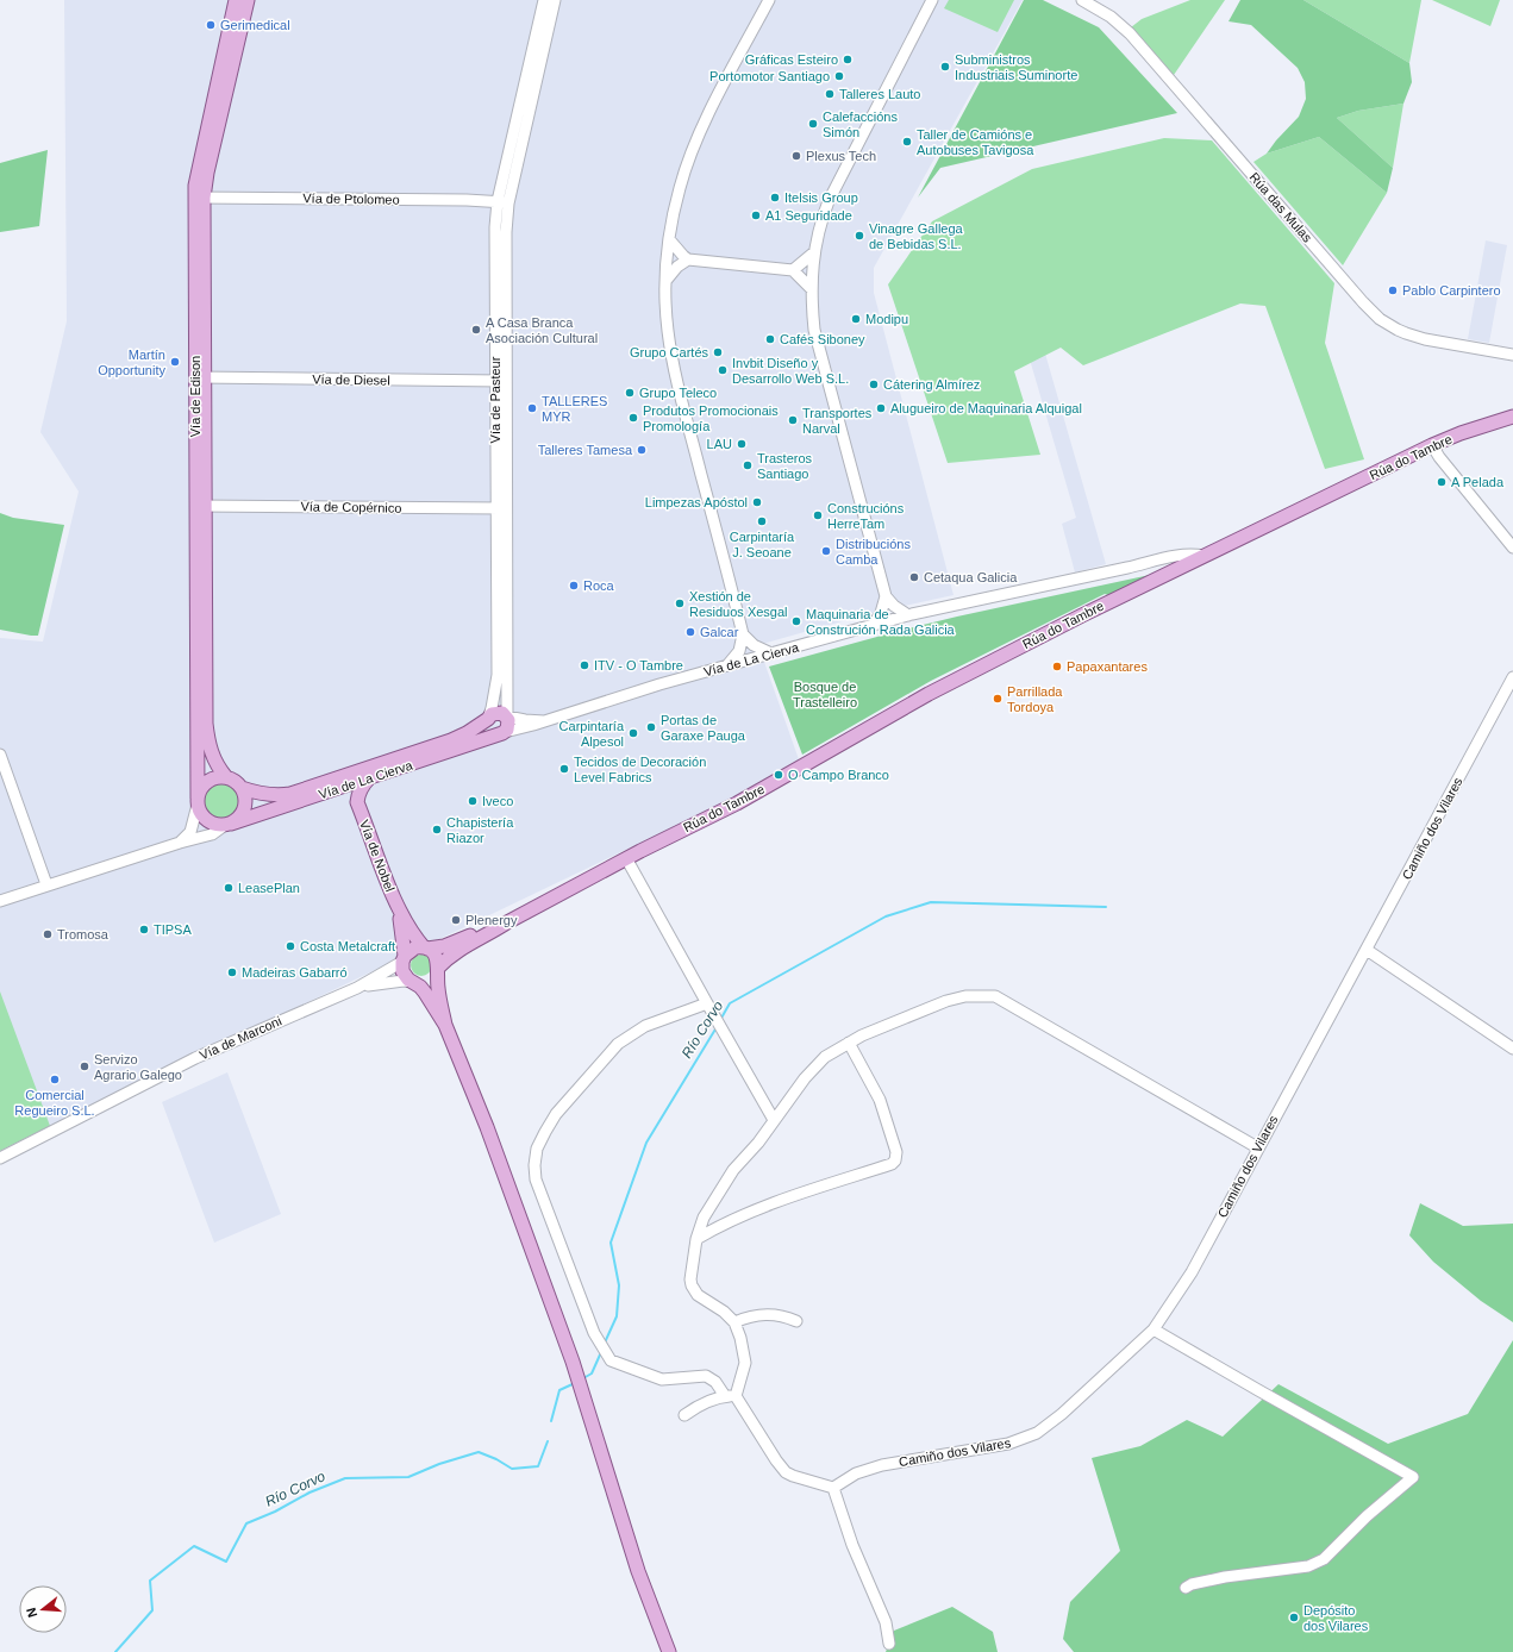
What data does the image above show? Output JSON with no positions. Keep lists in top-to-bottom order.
{
  "streets": {
    "main road": [
      "Vía de Edison",
      "Rúa do Tambre",
      "Vía de La Cierva",
      "Vía de Nobel"
    ],
    "street": [
      "Vía de Ptolomeo",
      "Rúa das Mulas",
      "Vía de Diesel",
      "Vía de Pasteur",
      "Vía de Copérnico",
      "Camiño dos Vilares",
      "Vía de Marconi"
    ]
  },
  "crossings": [
    ["Vía de Ptolomeo", "Vía de Edison"],
    ["Vía de Ptolomeo", "Vía de Pasteur"],
    ["Vía de Diesel", "Vía de Edison"],
    ["Vía de Diesel", "Vía de Pasteur"],
    ["Vía de Edison", "Vía de Copérnico"],
    ["Vía de Edison", "Vía de La Cierva"],
    ["Vía de Pasteur", "Vía de Copérnico"],
    ["Vía de Pasteur", "Vía de La Cierva"],
    ["Rúa do Tambre", "Vía de La Cierva"],
    ["Vía de La Cierva", "Vía de Nobel"],
    ["Vía de Nobel", "Vía de Marconi"]
  ],
  "water": ["Río Corvo"],
  "parks": ["Bosque de Trastelleiro"],
  "places": [
    "Gerimedical",
    "Gráficas Esteiro",
    "Subministros Industriais Suminorte",
    "Portomotor Santiago",
    "Talleres Lauto",
    "Calefaccións Simón",
    "Taller de Camións e Autobuses Tavigosa",
    "Plexus Tech",
    "Itelsis Group",
    "A1 Seguridade",
    "Vinagre Gallega de Bebidas S.L.",
    "Pablo Carpintero",
    "Modipu",
    "A Casa Branca Asociación Cultural",
    "Cafés Siboney",
    "Grupo Cartés",
    "Martín Opportunity",
    "Invbit Diseño y Desarrollo Web S.L.",
    "Cátering Almírez",
    "Grupo Teleco",
    "TALLERES MYR",
    "Alugueiro de Maquinaria Alquigal",
    "Produtos Promocionais Promología",
    "Transportes Narval",
    "LAU",
    "Talleres Tamesa",
    "Trasteros Santiago",
    "A Pelada",
    "Limpezas Apóstol",
    "Construcións HerreTam",
    "Carpintaría J. Seoane",
    "Distribucións Camba",
    "Cetaqua Galicia",
    "Roca",
    "Xestión de Residuos Xesgal",
    "Maquinaria de Construción Rada Galicia",
    "Galcar",
    "ITV - O Tambre",
    "Papaxantares",
    "Parrillada Tordoya",
    "Portas de Garaxe Pauga",
    "Carpintaría Alpesol",
    "Tecidos de Decoración Level Fabrics",
    "O Campo Branco",
    "Iveco",
    "Chapistería Riazor",
    "LeasePlan",
    "Plenergy",
    "TIPSA",
    "Tromosa",
    "Costa Metalcraft",
    "Madeiras Gabarró",
    "Servizo Agrario Galego",
    "Comercial Regueiro S.L.",
    "Depósito dos Vilares"
  ],
  "north": "left"
}
